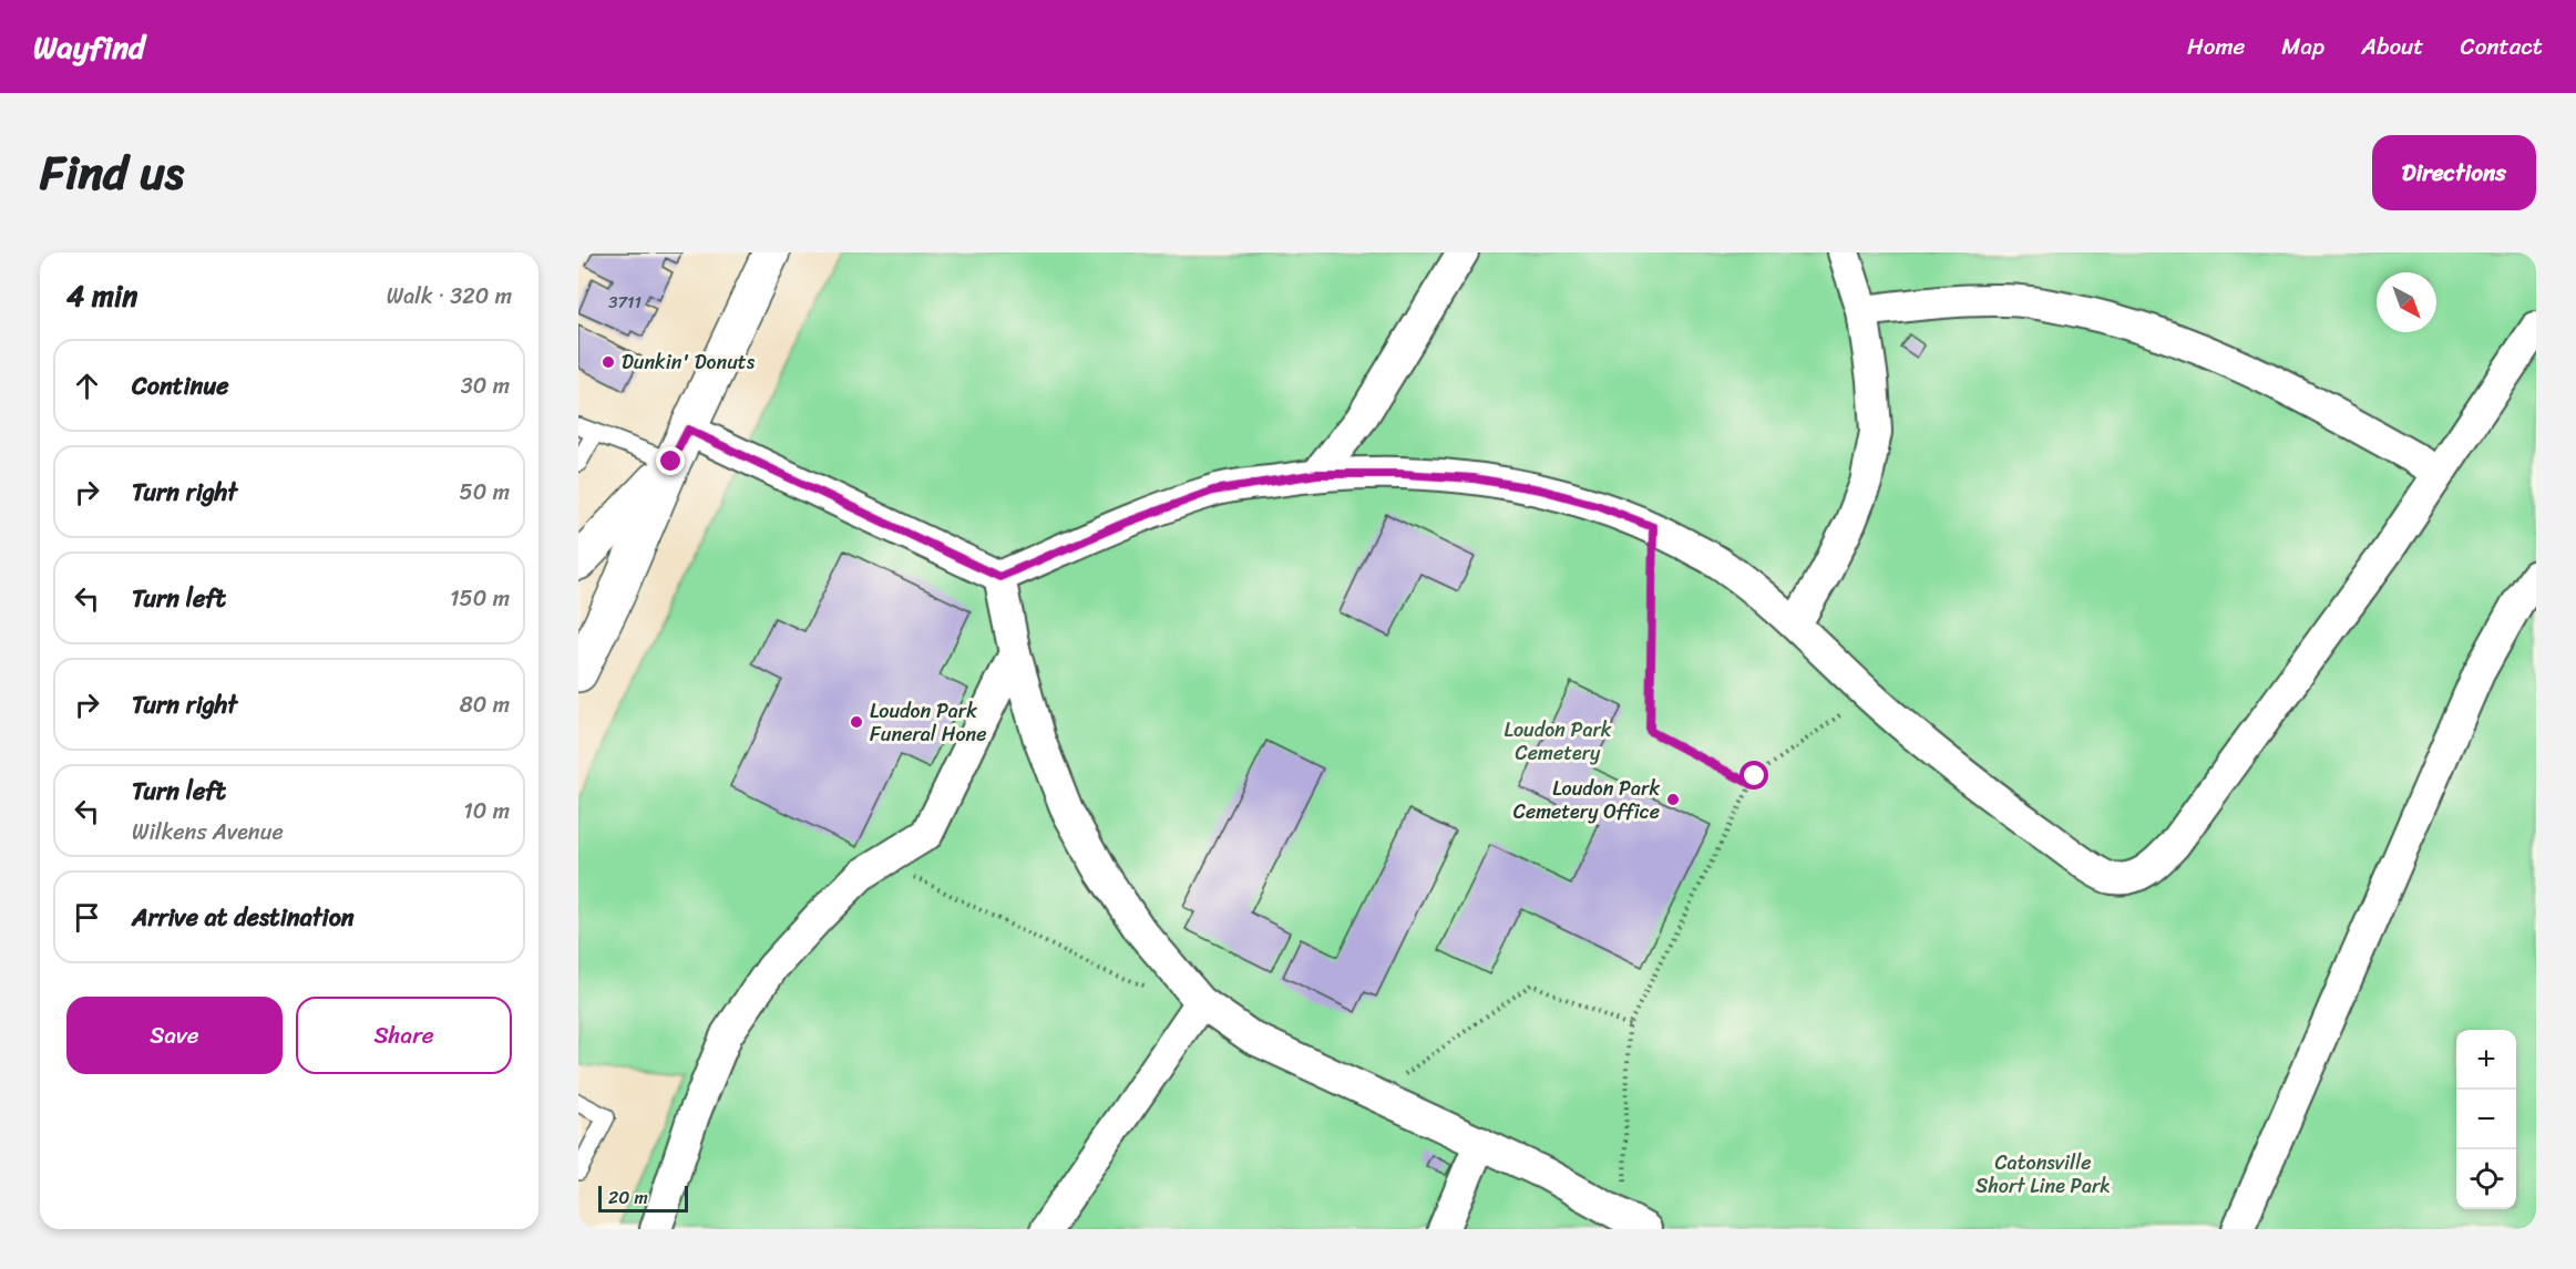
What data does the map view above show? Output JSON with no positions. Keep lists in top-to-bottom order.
{
  "parks": ["Loudon Park Cemetery", "Catonsville Short Line Park"],
  "places": ["Dunkin' Donuts", "Loudon Park Funeral Hone", "Loudon Park Cemetery Office"],
  "house_numbers": ["3711"],
  "scale_bar": "20 m",
  "north": "bottom right",
  "page": {
    "header": "Wayfind",
    "nav": [
      "Home",
      "Map",
      "About",
      "Contact"
    ],
    "title": "Find us",
    "buttons": [
      "Directions",
      ["Save", "Share"]
    ],
    "heading": ["4 min", "Walk · 320 m"],
    "list": [
      ["Continue", "30 m"],
      ["Turn right", "50 m"],
      ["Turn left", "150 m"],
      ["Turn right", "80 m"],
      ["Turn left", "Wilkens Avenue", "10 m"],
      "Arrive at destination"
    ],
    "map_buttons": ["+", "−"],
    "scale": "20 m"
  }
}
